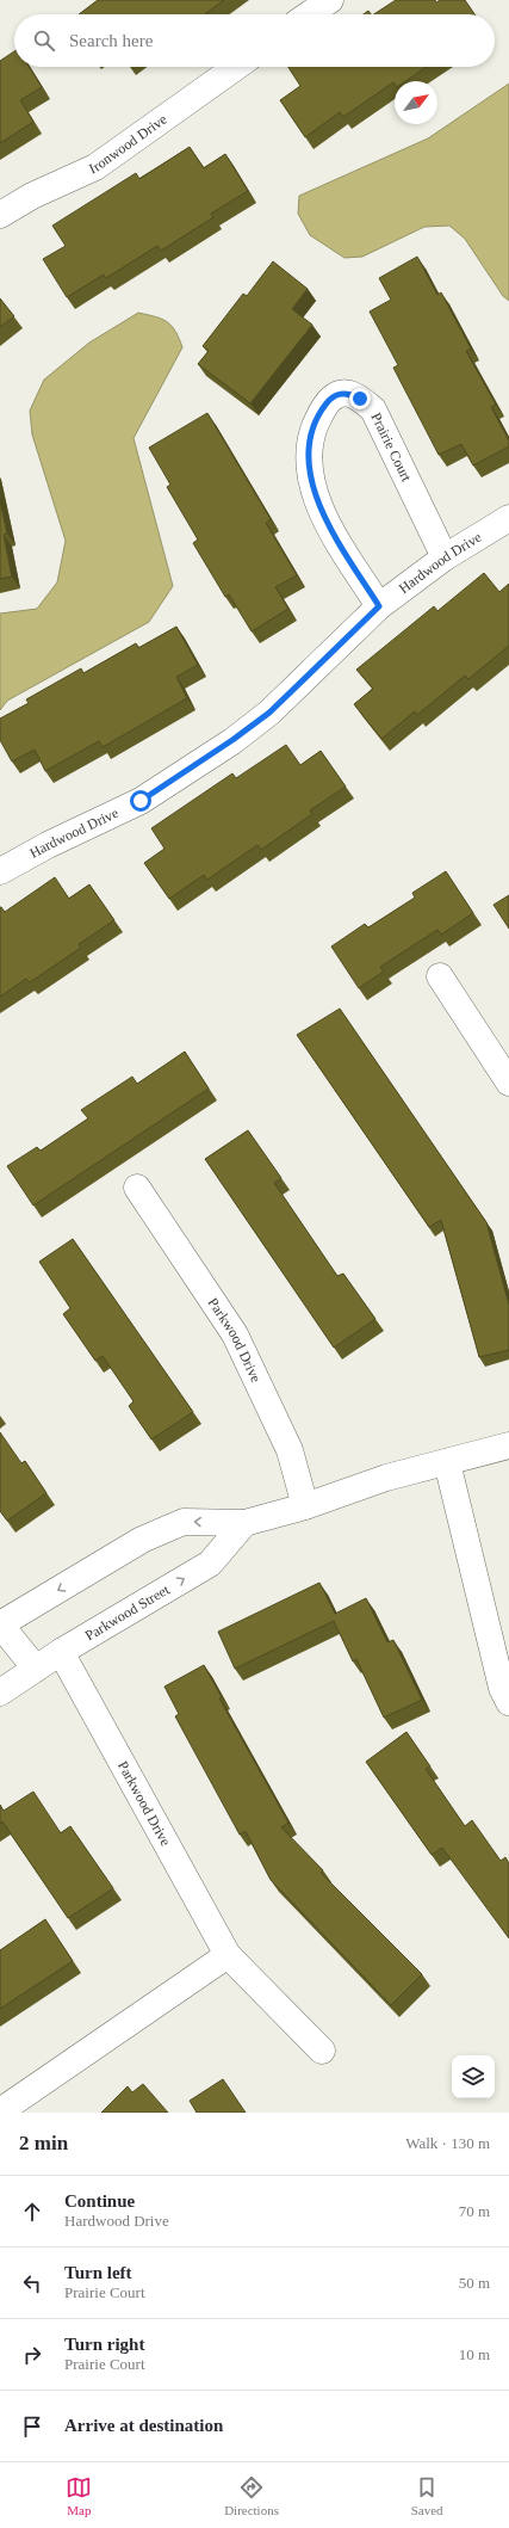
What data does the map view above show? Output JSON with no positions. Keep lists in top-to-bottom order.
{
  "streets": {
    "street": [
      "Ironwood Drive",
      "Prairie Court",
      "Hardwood Drive",
      "Parkwood Drive",
      "Parkwood Street"
    ]
  },
  "crossings": [
    ["Prairie Court", "Hardwood Drive"],
    ["Parkwood Drive", "Parkwood Street"]
  ],
  "north": "top right",
  "page": {
    "search": "Search here",
    "heading": ["2 min", "Walk · 130 m"],
    "list": [
      ["Continue", "Hardwood Drive", "70 m"],
      ["Turn left", "Prairie Court", "50 m"],
      ["Turn right", "Prairie Court", "10 m"],
      "Arrive at destination"
    ],
    "nav": ["Map", "Directions", "Saved"]
  }
}
